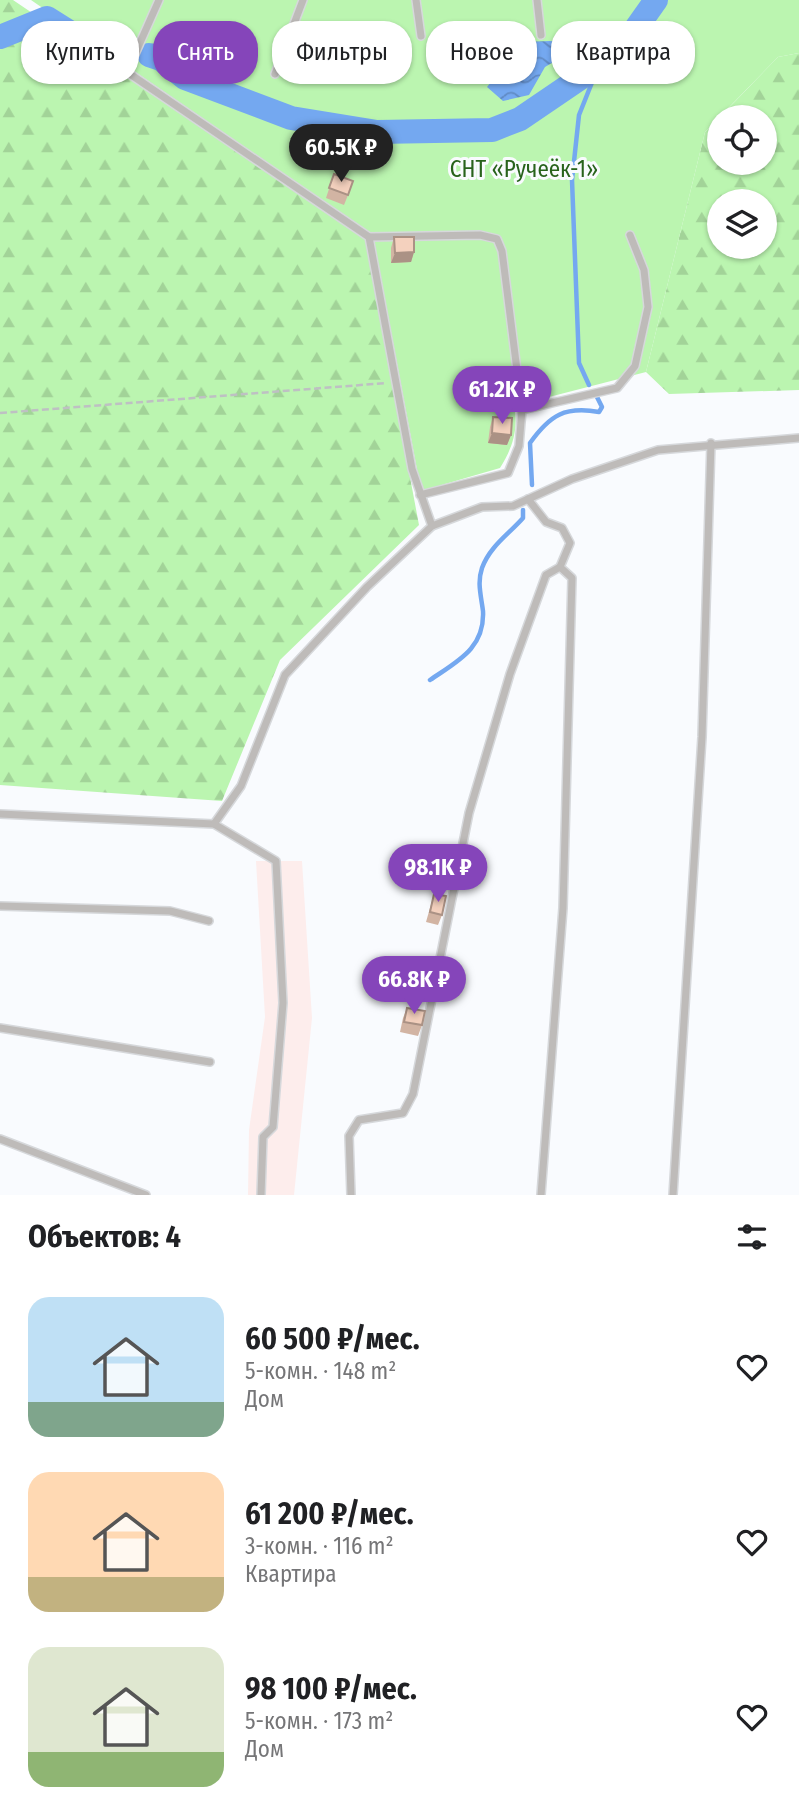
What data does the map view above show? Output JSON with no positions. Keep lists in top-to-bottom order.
{
  "parks": ["СНТ «Ручеёк-1»"],
  "page": {
    "chip": [
      "Купить",
      "Снять",
      "Фильтры",
      "Новое",
      "Квартира"
    ],
    "price": [
      "60.5K ₽",
      "61.2K ₽",
      "98.1K ₽",
      "66.8K ₽"
    ],
    "heading": "Объектов: 4",
    "list": [
      {
        "name": "60 500 ₽/мес.",
        "note": "5-комн. · 148 m² · Дом"
      },
      {
        "name": "61 200 ₽/мес.",
        "note": "3-комн. · 116 m² · Квартира"
      },
      {
        "name": "98 100 ₽/мес.",
        "note": "5-комн. · 173 m² · Дом"
      }
    ]
  }
}
